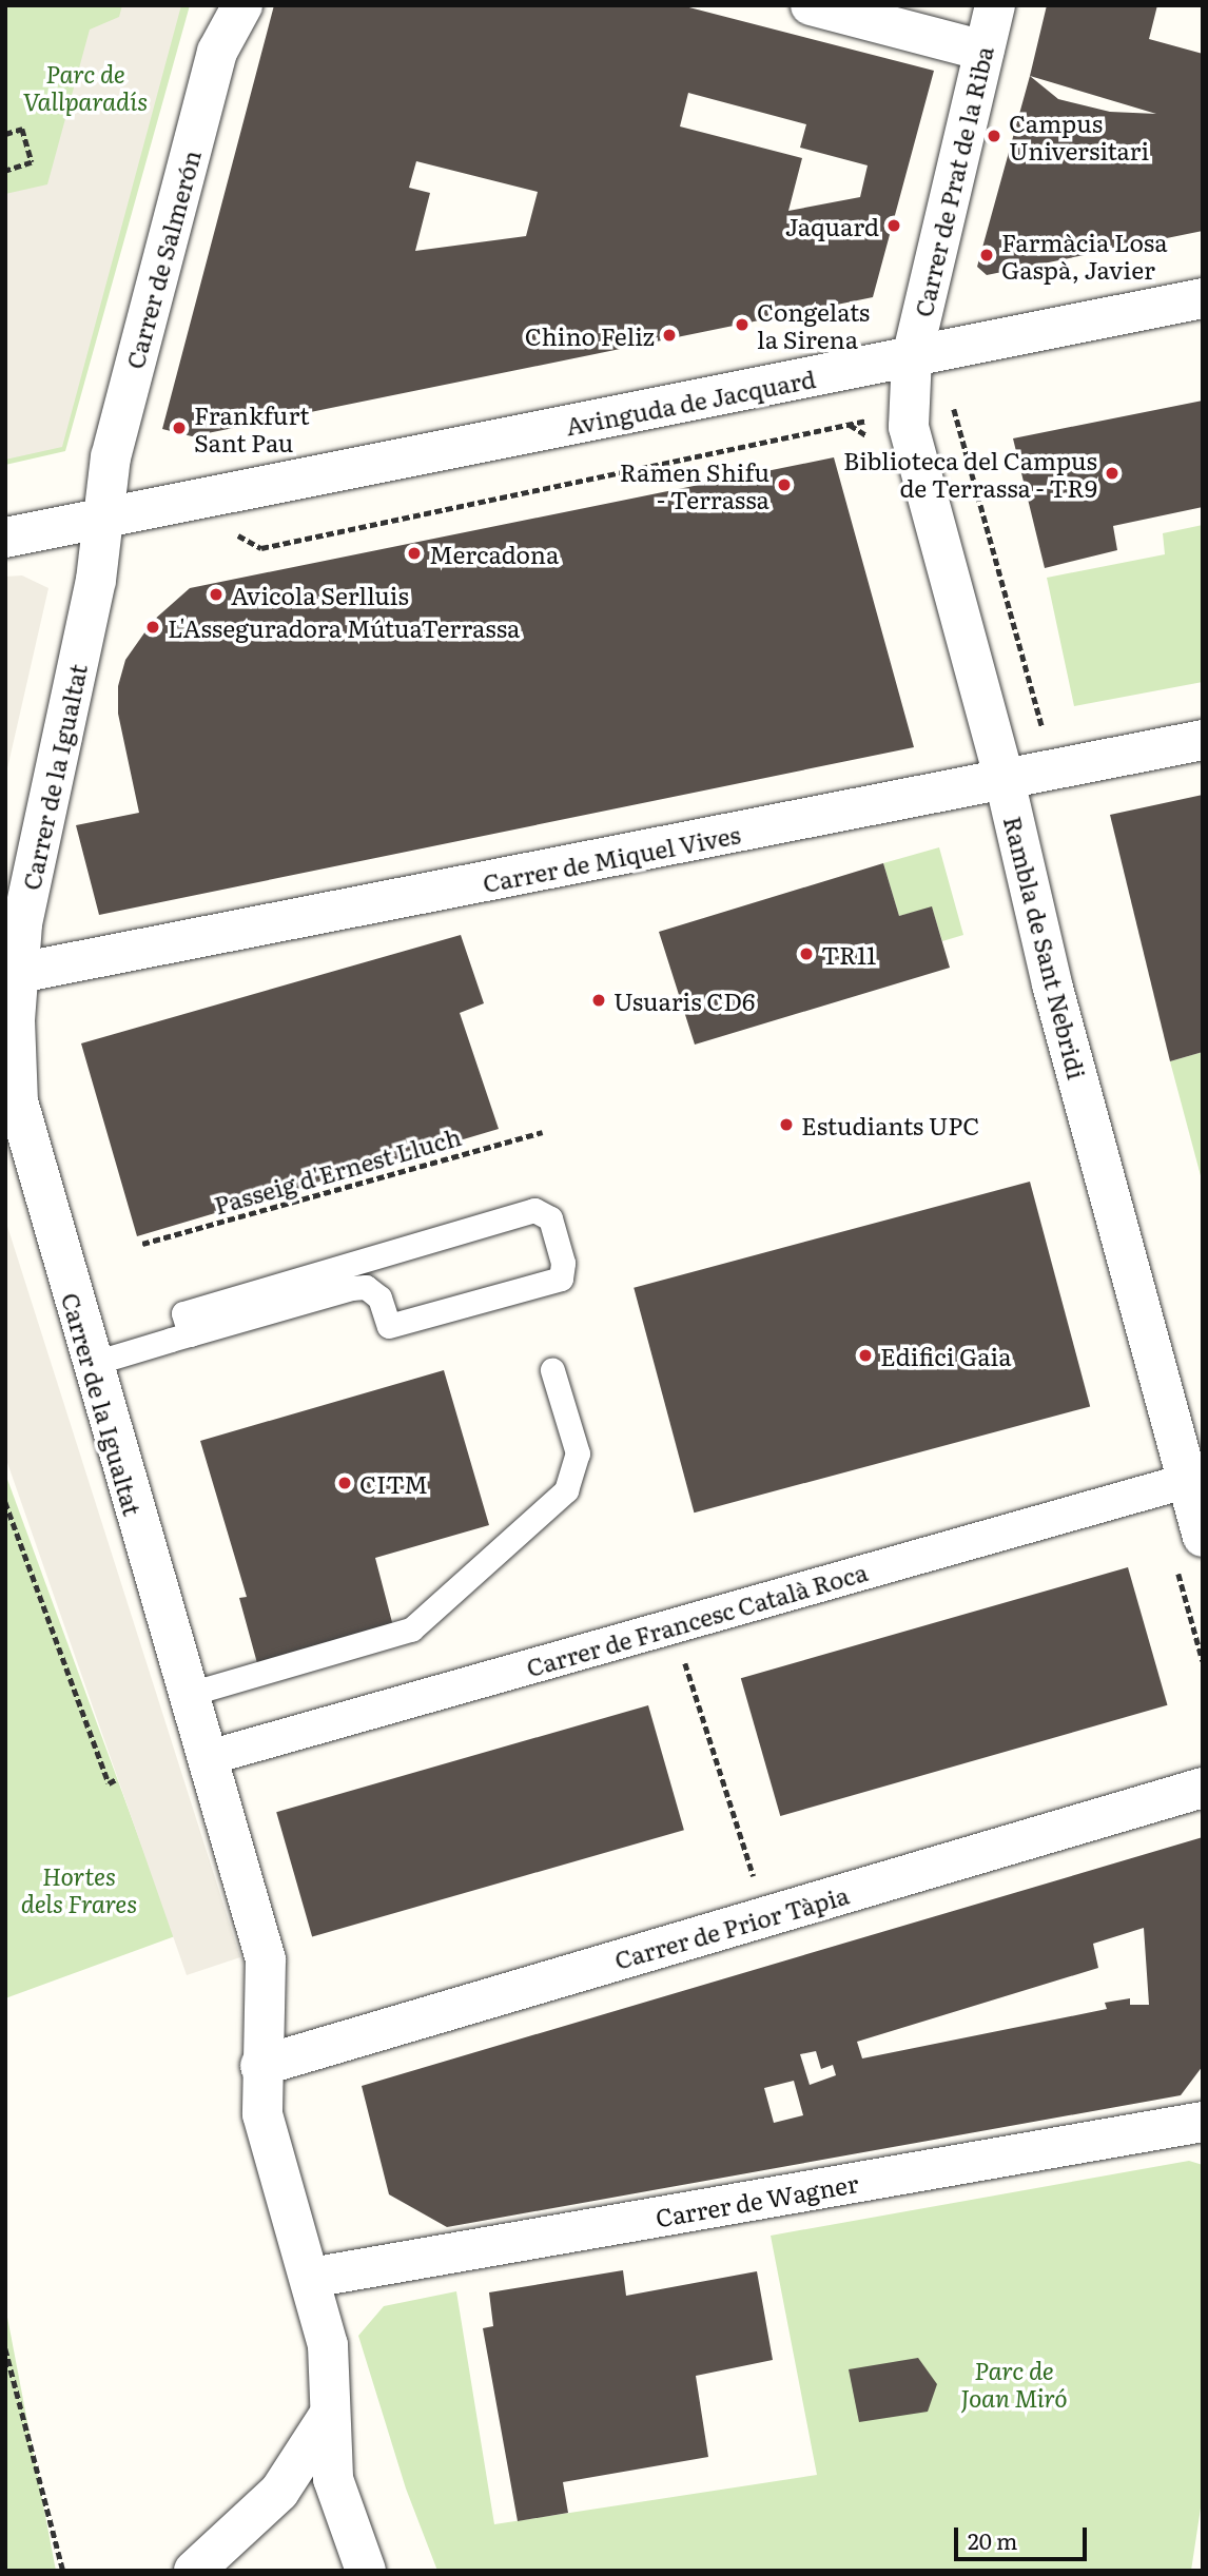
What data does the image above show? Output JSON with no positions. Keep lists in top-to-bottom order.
{
  "streets": {
    "street": [
      "Carrer de Prat de la Riba",
      "Carrer de Salmerón",
      "Avinguda de Jacquard",
      "Carrer de la Igualtat",
      "Carrer de Miquel Vives",
      "Rambla de Sant Nebridi",
      "Carrer de Francesc Català Roca",
      "Carrer de Prior Tàpia",
      "Carrer de Wagner"
    ],
    "path": ["Passeig d'Ernest Lluch"]
  },
  "crossings": [
    ["Carrer de Prat de la Riba", "Avinguda de Jacquard"],
    ["Carrer de Prat de la Riba", "Rambla de Sant Nebridi"],
    ["Carrer de Salmerón", "Avinguda de Jacquard"],
    ["Carrer de Salmerón", "Carrer de la Igualtat"],
    ["Avinguda de Jacquard", "Carrer de la Igualtat"],
    ["Avinguda de Jacquard", "Rambla de Sant Nebridi"],
    ["Carrer de la Igualtat", "Carrer de Miquel Vives"],
    ["Carrer de la Igualtat", "Carrer de Francesc Català Roca"],
    ["Carrer de la Igualtat", "Carrer de Prior Tàpia"],
    ["Carrer de la Igualtat", "Carrer de Wagner"],
    ["Carrer de Miquel Vives", "Rambla de Sant Nebridi"],
    ["Rambla de Sant Nebridi", "Carrer de Francesc Català Roca"]
  ],
  "parks": ["Parc de Vallparadís", "Hortes dels Frares", "Parc de Joan Miró"],
  "places": [
    "Campus Universitari",
    "Jaquard",
    "Farmàcia Losa Gaspà, Javier",
    "Congelats la Sirena",
    "Chino Feliz",
    "Frankfurt Sant Pau",
    "Biblioteca del Campus de Terrassa - TR9",
    "Ramen Shifu - Terrassa",
    "Mercadona",
    "Avicola Serlluis",
    "L'Asseguradora MútuaTerrassa",
    "TR11",
    "Usuaris CD6",
    "Estudiants UPC",
    "Edifici Gaia",
    "CITM"
  ],
  "scale_bar": "20 m"
}
